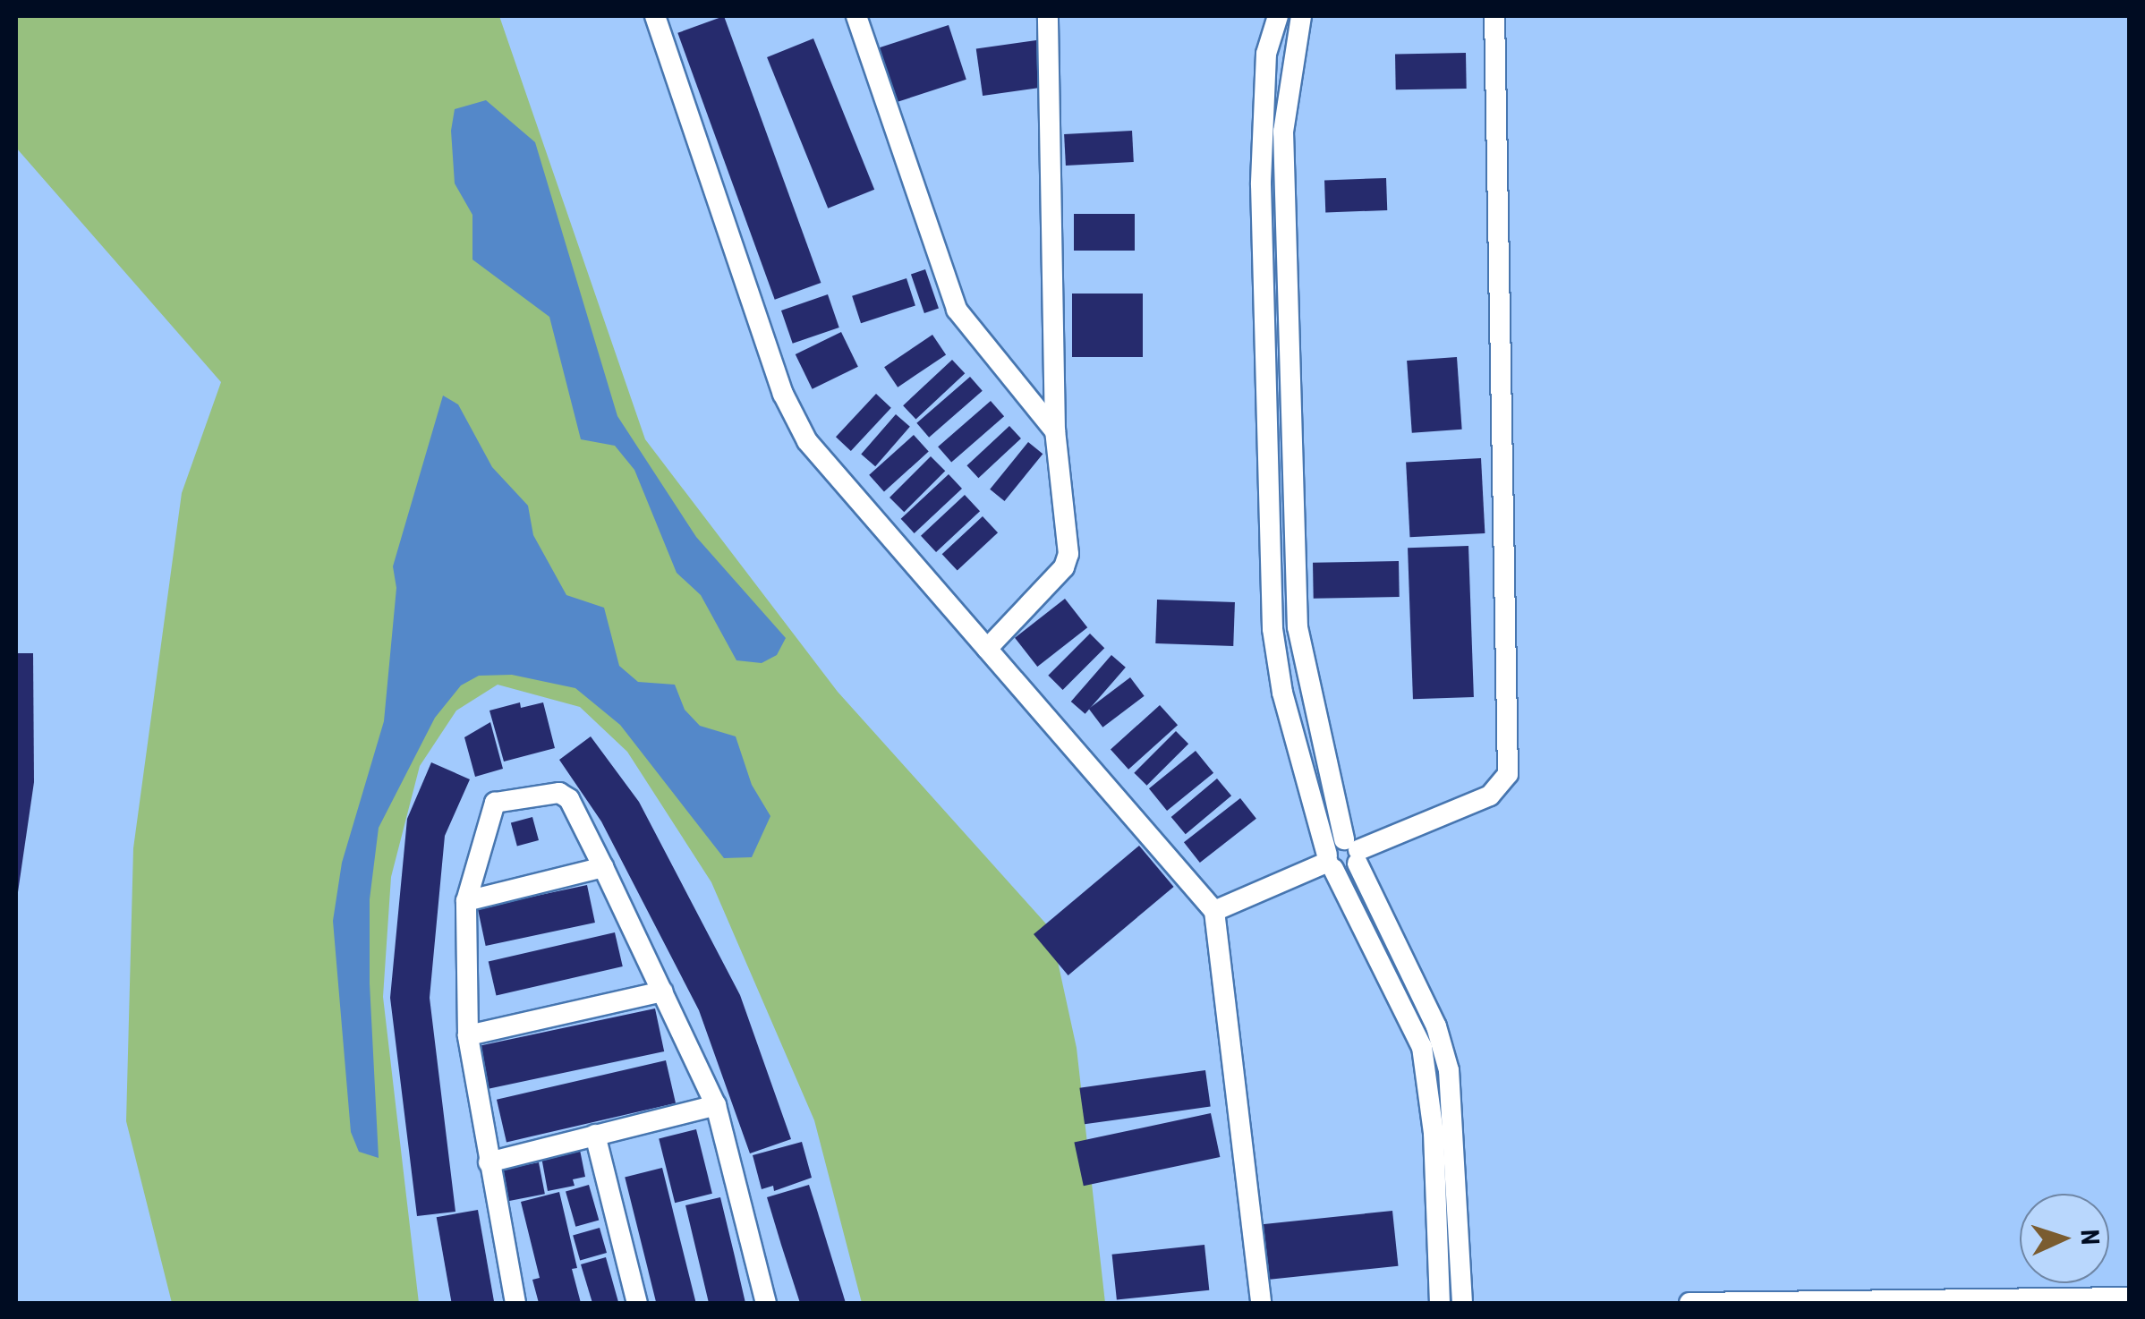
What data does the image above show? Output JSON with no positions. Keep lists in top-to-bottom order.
{
  "north": "right"
}
